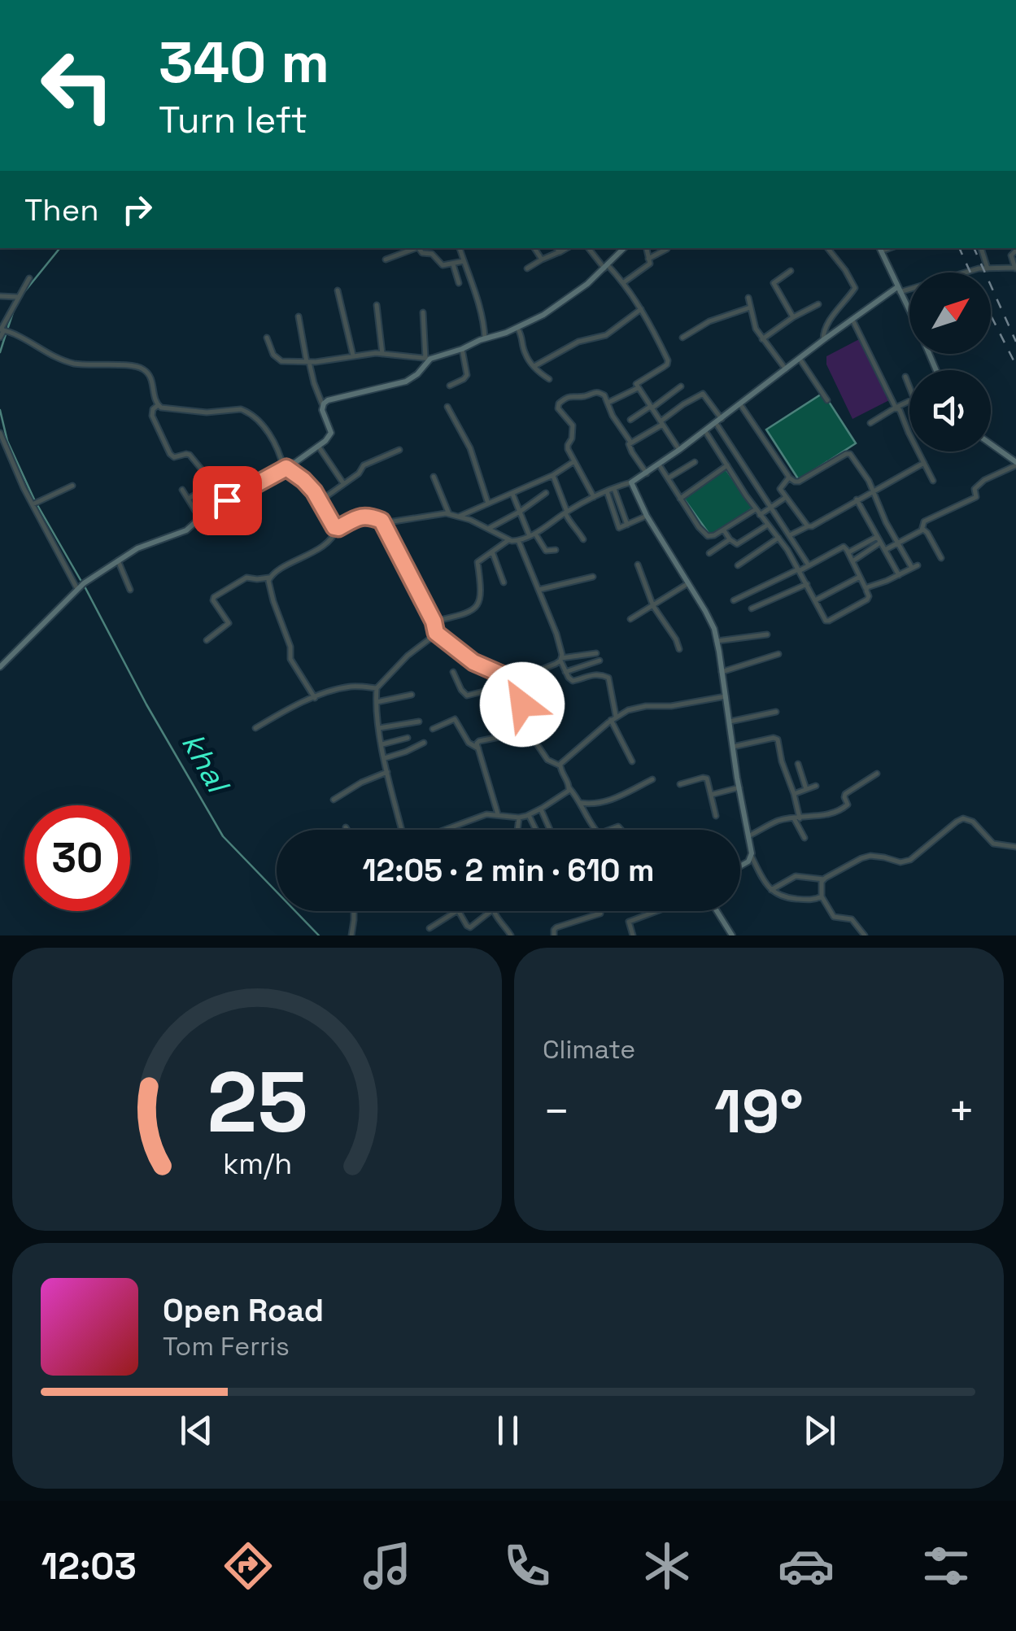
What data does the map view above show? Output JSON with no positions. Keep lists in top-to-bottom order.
{
  "water": ["khal"],
  "north": "top right",
  "page": {
    "turn": ["340 m", "Turn left"],
    "then": "Then",
    "limit": "30",
    "trip": "12:05 · 2 min · 610 m",
    "tile": "Climate",
    "heat": ["−", "19°", "+"],
    "song": ["Open Road", "Tom Ferris"],
    "tabs": "12:03",
    "gauge": ["25", "km/h"]
  }
}
